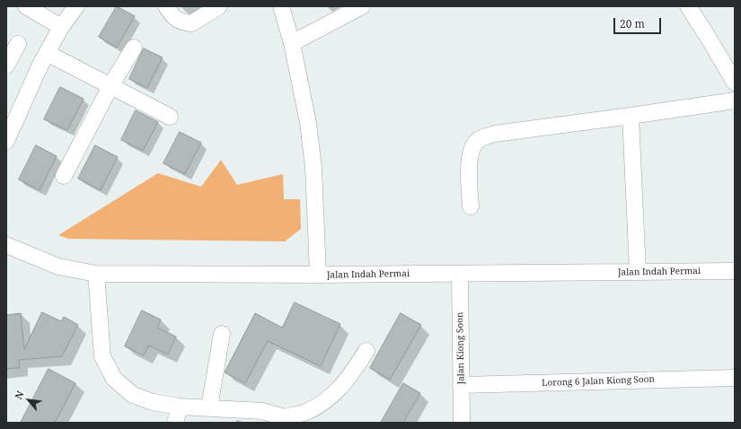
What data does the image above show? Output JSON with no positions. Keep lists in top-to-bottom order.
{
  "streets": {
    "street": ["Jalan Indah Permai", "Jalan Kiong Soon", "Lorong 6 Jalan Kiong Soon"]
  },
  "crossings": [
    ["Jalan Indah Permai", "Jalan Kiong Soon"],
    ["Jalan Kiong Soon", "Lorong 6 Jalan Kiong Soon"]
  ],
  "scale_bar": "20 m",
  "north": "top left"
}
